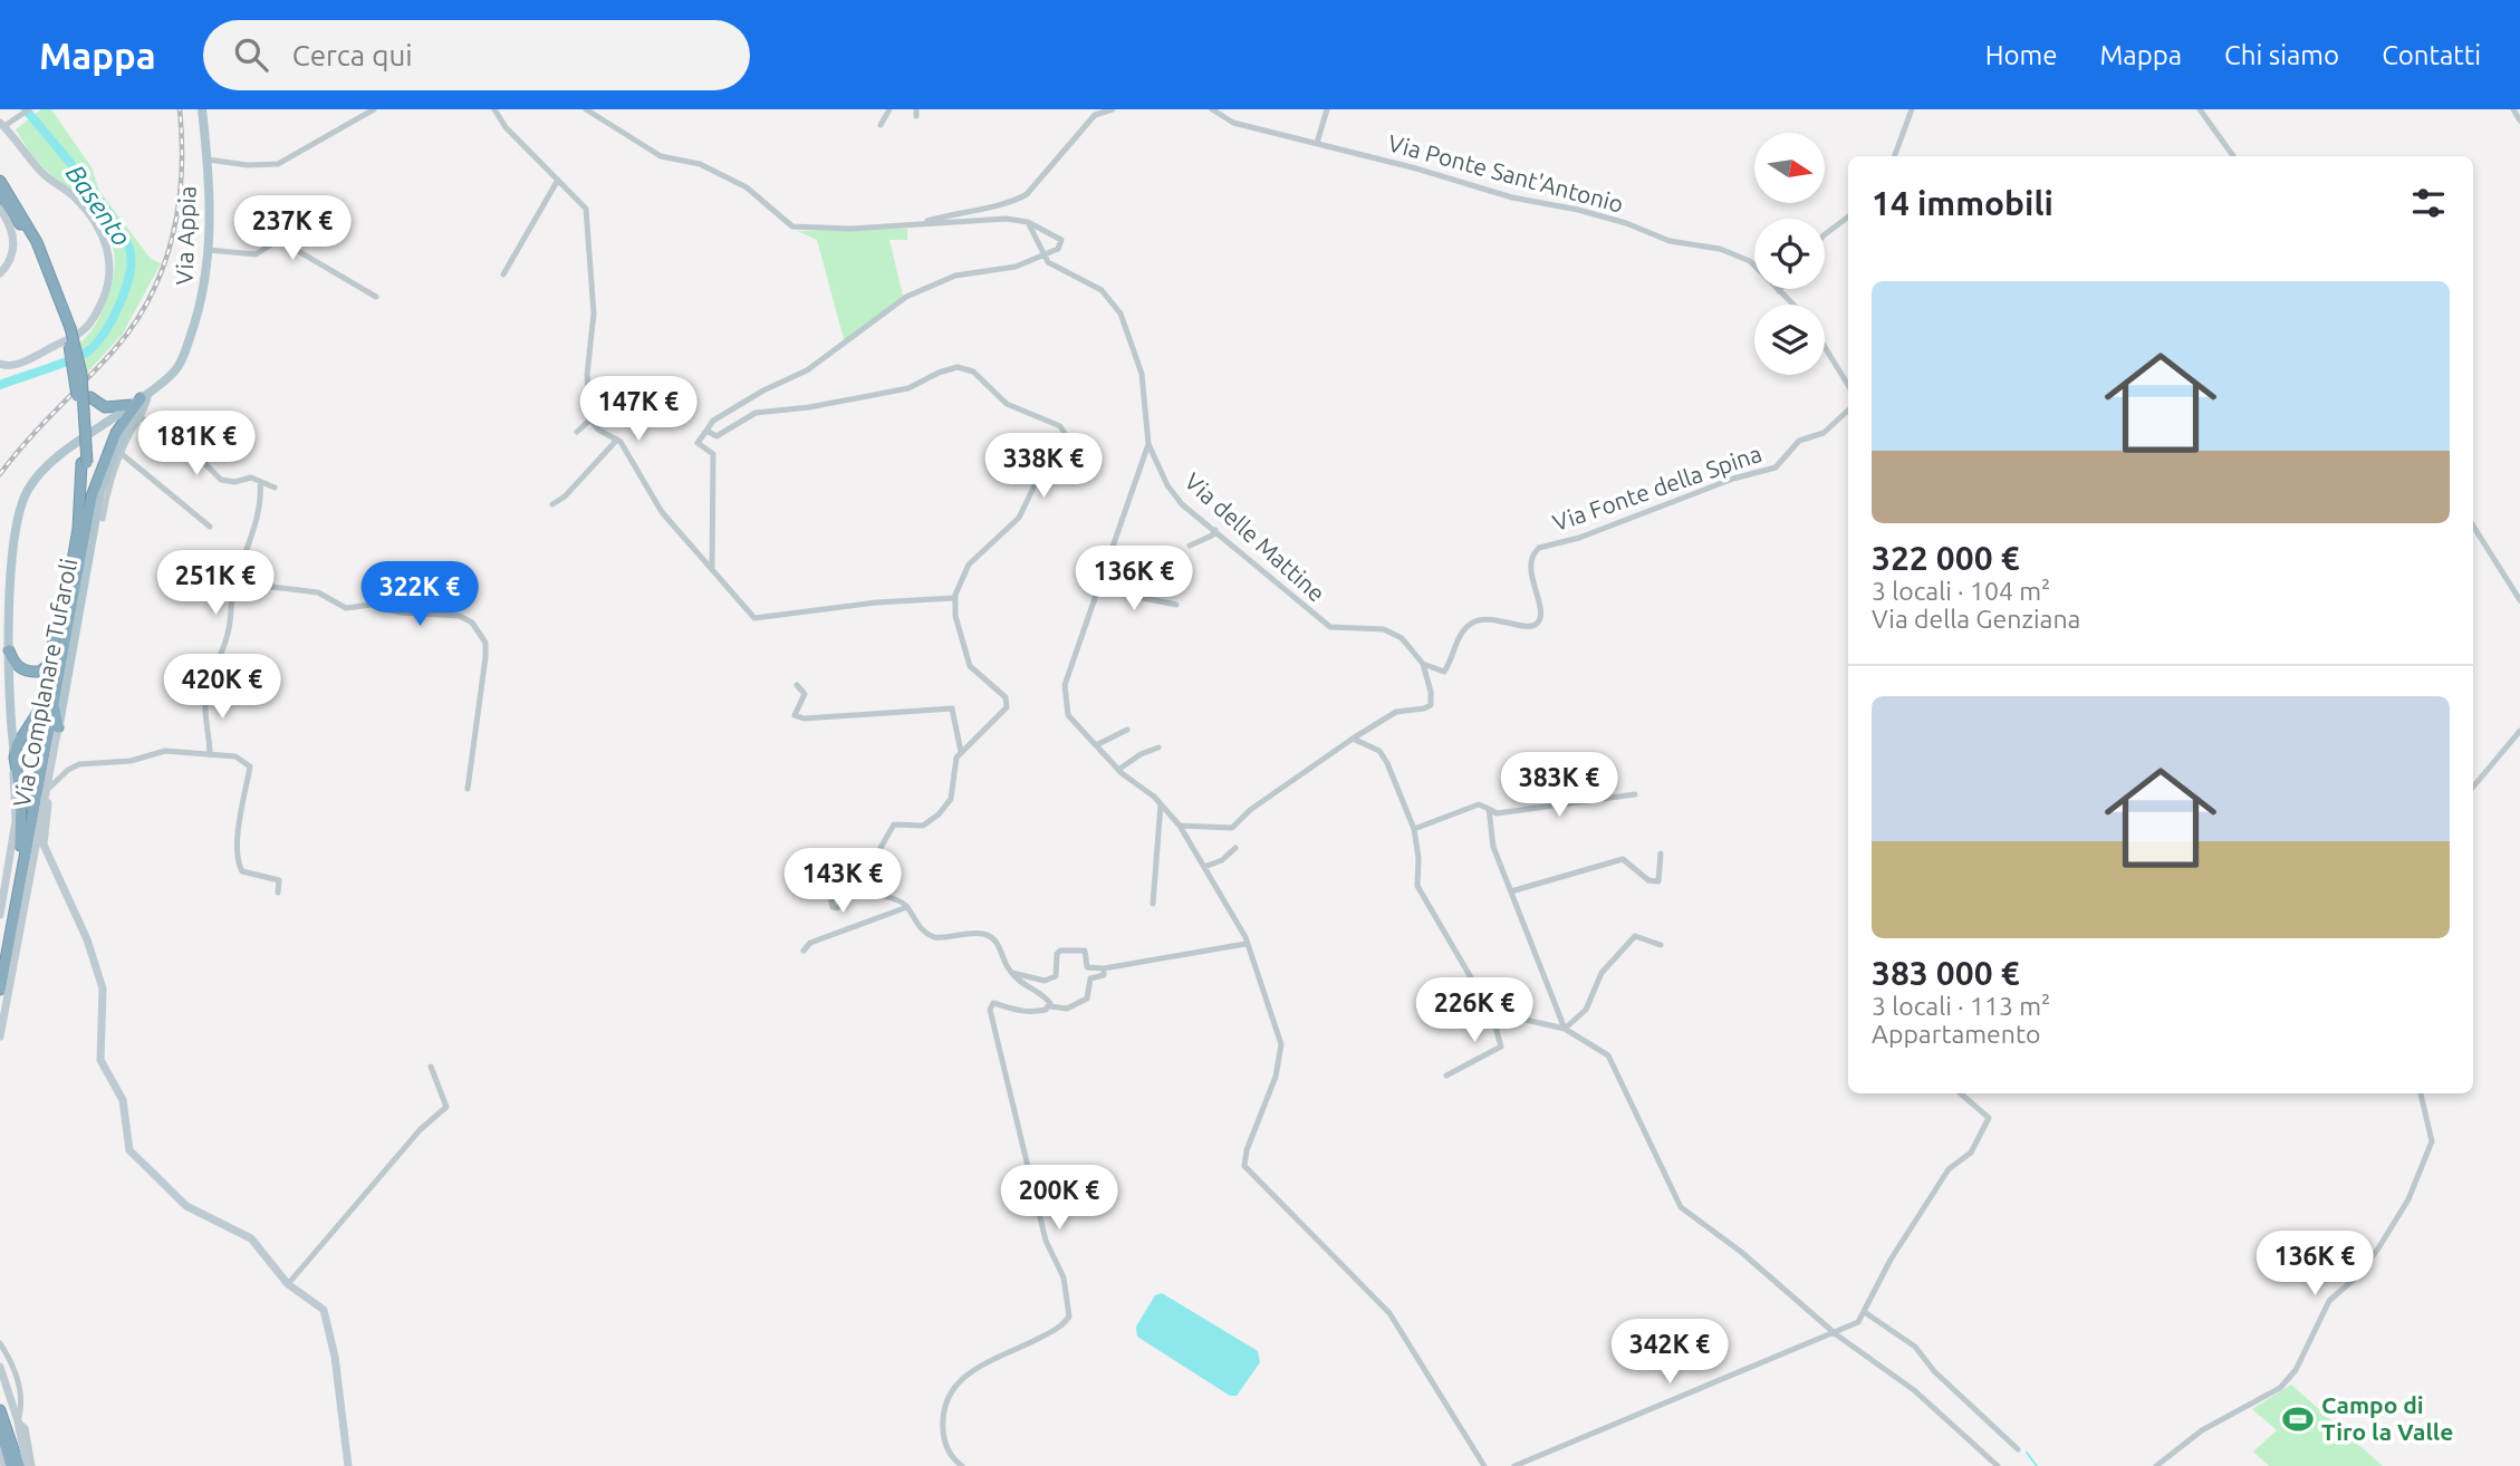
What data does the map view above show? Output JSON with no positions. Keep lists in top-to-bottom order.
{
  "streets": {
    "main road": ["Via Appia", "Via Complanare Tufaroli"],
    "street": ["Via Ponte Sant'Antonio", "Via Fonte della Spina", "Via delle Mattine"]
  },
  "crossings": [
    ["Via Appia", "Via Complanare Tufaroli"],
    ["Via Fonte della Spina", "Via delle Mattine"]
  ],
  "water": ["Basento"],
  "places": {
    "sports": ["Campo di Tiro la Valle"]
  },
  "north": "right",
  "page": {
    "header": "Mappa",
    "search": "Cerca qui",
    "nav": [
      "Home",
      "Mappa",
      "Chi siamo",
      "Contatti"
    ],
    "heading": "14 immobili",
    "price": [
      "237K €",
      "147K €",
      "181K €",
      "338K €",
      "136K €",
      "251K €",
      "322K €",
      "420K €",
      "383K €",
      "143K €",
      "226K €",
      "200K €",
      "136K €",
      "342K €"
    ],
    "list": [
      {
        "name": "322 000 €",
        "note": "3 locali · 104 m² · Via della Genziana"
      },
      {
        "name": "383 000 €",
        "note": "3 locali · 113 m² · Appartamento"
      }
    ]
  }
}
